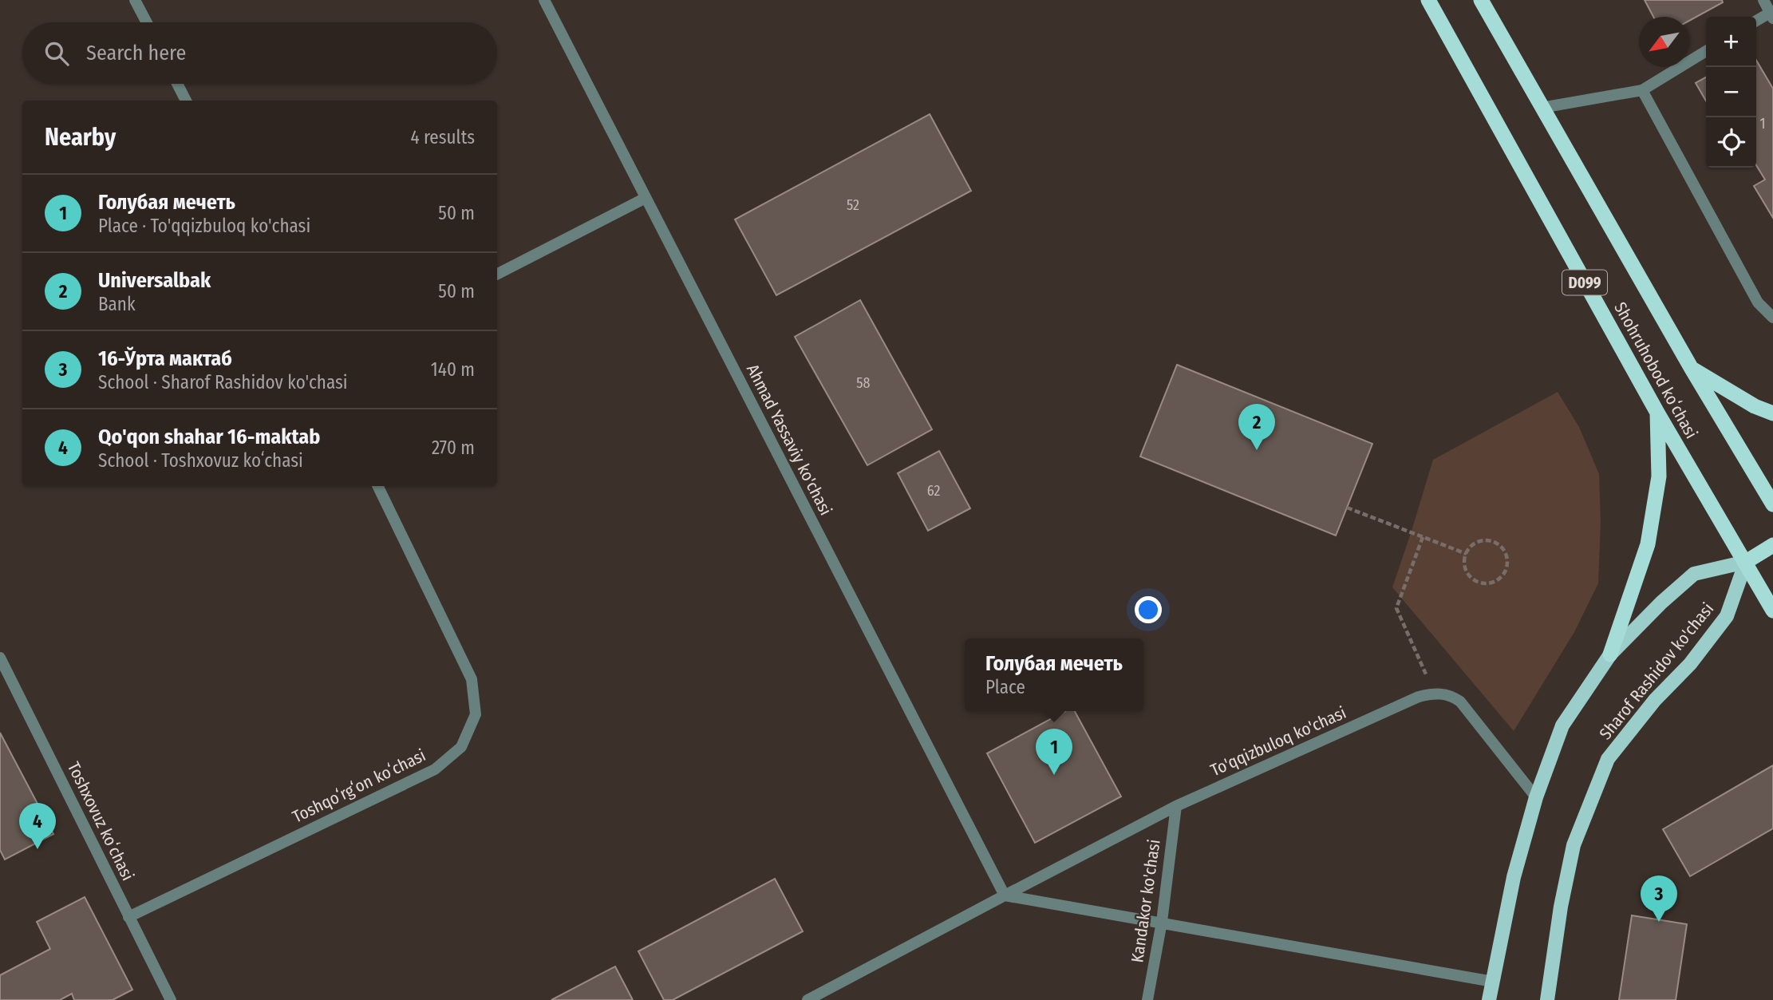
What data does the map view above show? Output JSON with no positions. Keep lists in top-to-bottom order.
{
  "streets": {
    "highway": ["D099", "Shohruhobod koʻchasi"],
    "main road": ["Sharof Rashidov ko'chasi"],
    "street": [
      "Ahmad Yassaviy ko'chasi",
      "To'qqizbuloq ko'chasi",
      "Toshqoʻrgʻon koʻchasi",
      "Toshxovuz koʻchasi",
      "Kandakor ko'chasi"
    ]
  },
  "crossings": [
    ["Shohruhobod koʻchasi", "Sharof Rashidov ko'chasi"],
    ["Ahmad Yassaviy ko'chasi", "To'qqizbuloq ko'chasi"],
    ["To'qqizbuloq ko'chasi", "Kandakor ko'chasi"],
    ["Toshqoʻrgʻon koʻchasi", "Toshxovuz koʻchasi"]
  ],
  "house_numbers": [
    "1",
    "52",
    "58",
    "62"
  ],
  "north": "bottom left",
  "page": {
    "map_buttons": ["+", "−"],
    "search": "Search here",
    "heading": ["Nearby", "4 results"],
    "list": [
      {
        "mark": "1",
        "name": "Голубая мечеть",
        "note": "Place · To'qqizbuloq ko'chasi",
        "value": "50 m"
      },
      {
        "mark": "2",
        "name": "Universalbak",
        "note": "Bank",
        "value": "50 m"
      },
      {
        "mark": "3",
        "name": "16-Ўрта мактаб",
        "note": "School · Sharof Rashidov ko'chasi",
        "value": "140 m"
      },
      {
        "mark": "4",
        "name": "Qo'qon shahar 16-maktab",
        "note": "School · Toshxovuz koʻchasi",
        "value": "270 m"
      }
    ],
    "pins": [
      "2",
      "1",
      "4",
      "3"
    ],
    "popup": ["Голубая мечеть", "Place"]
  }
}
